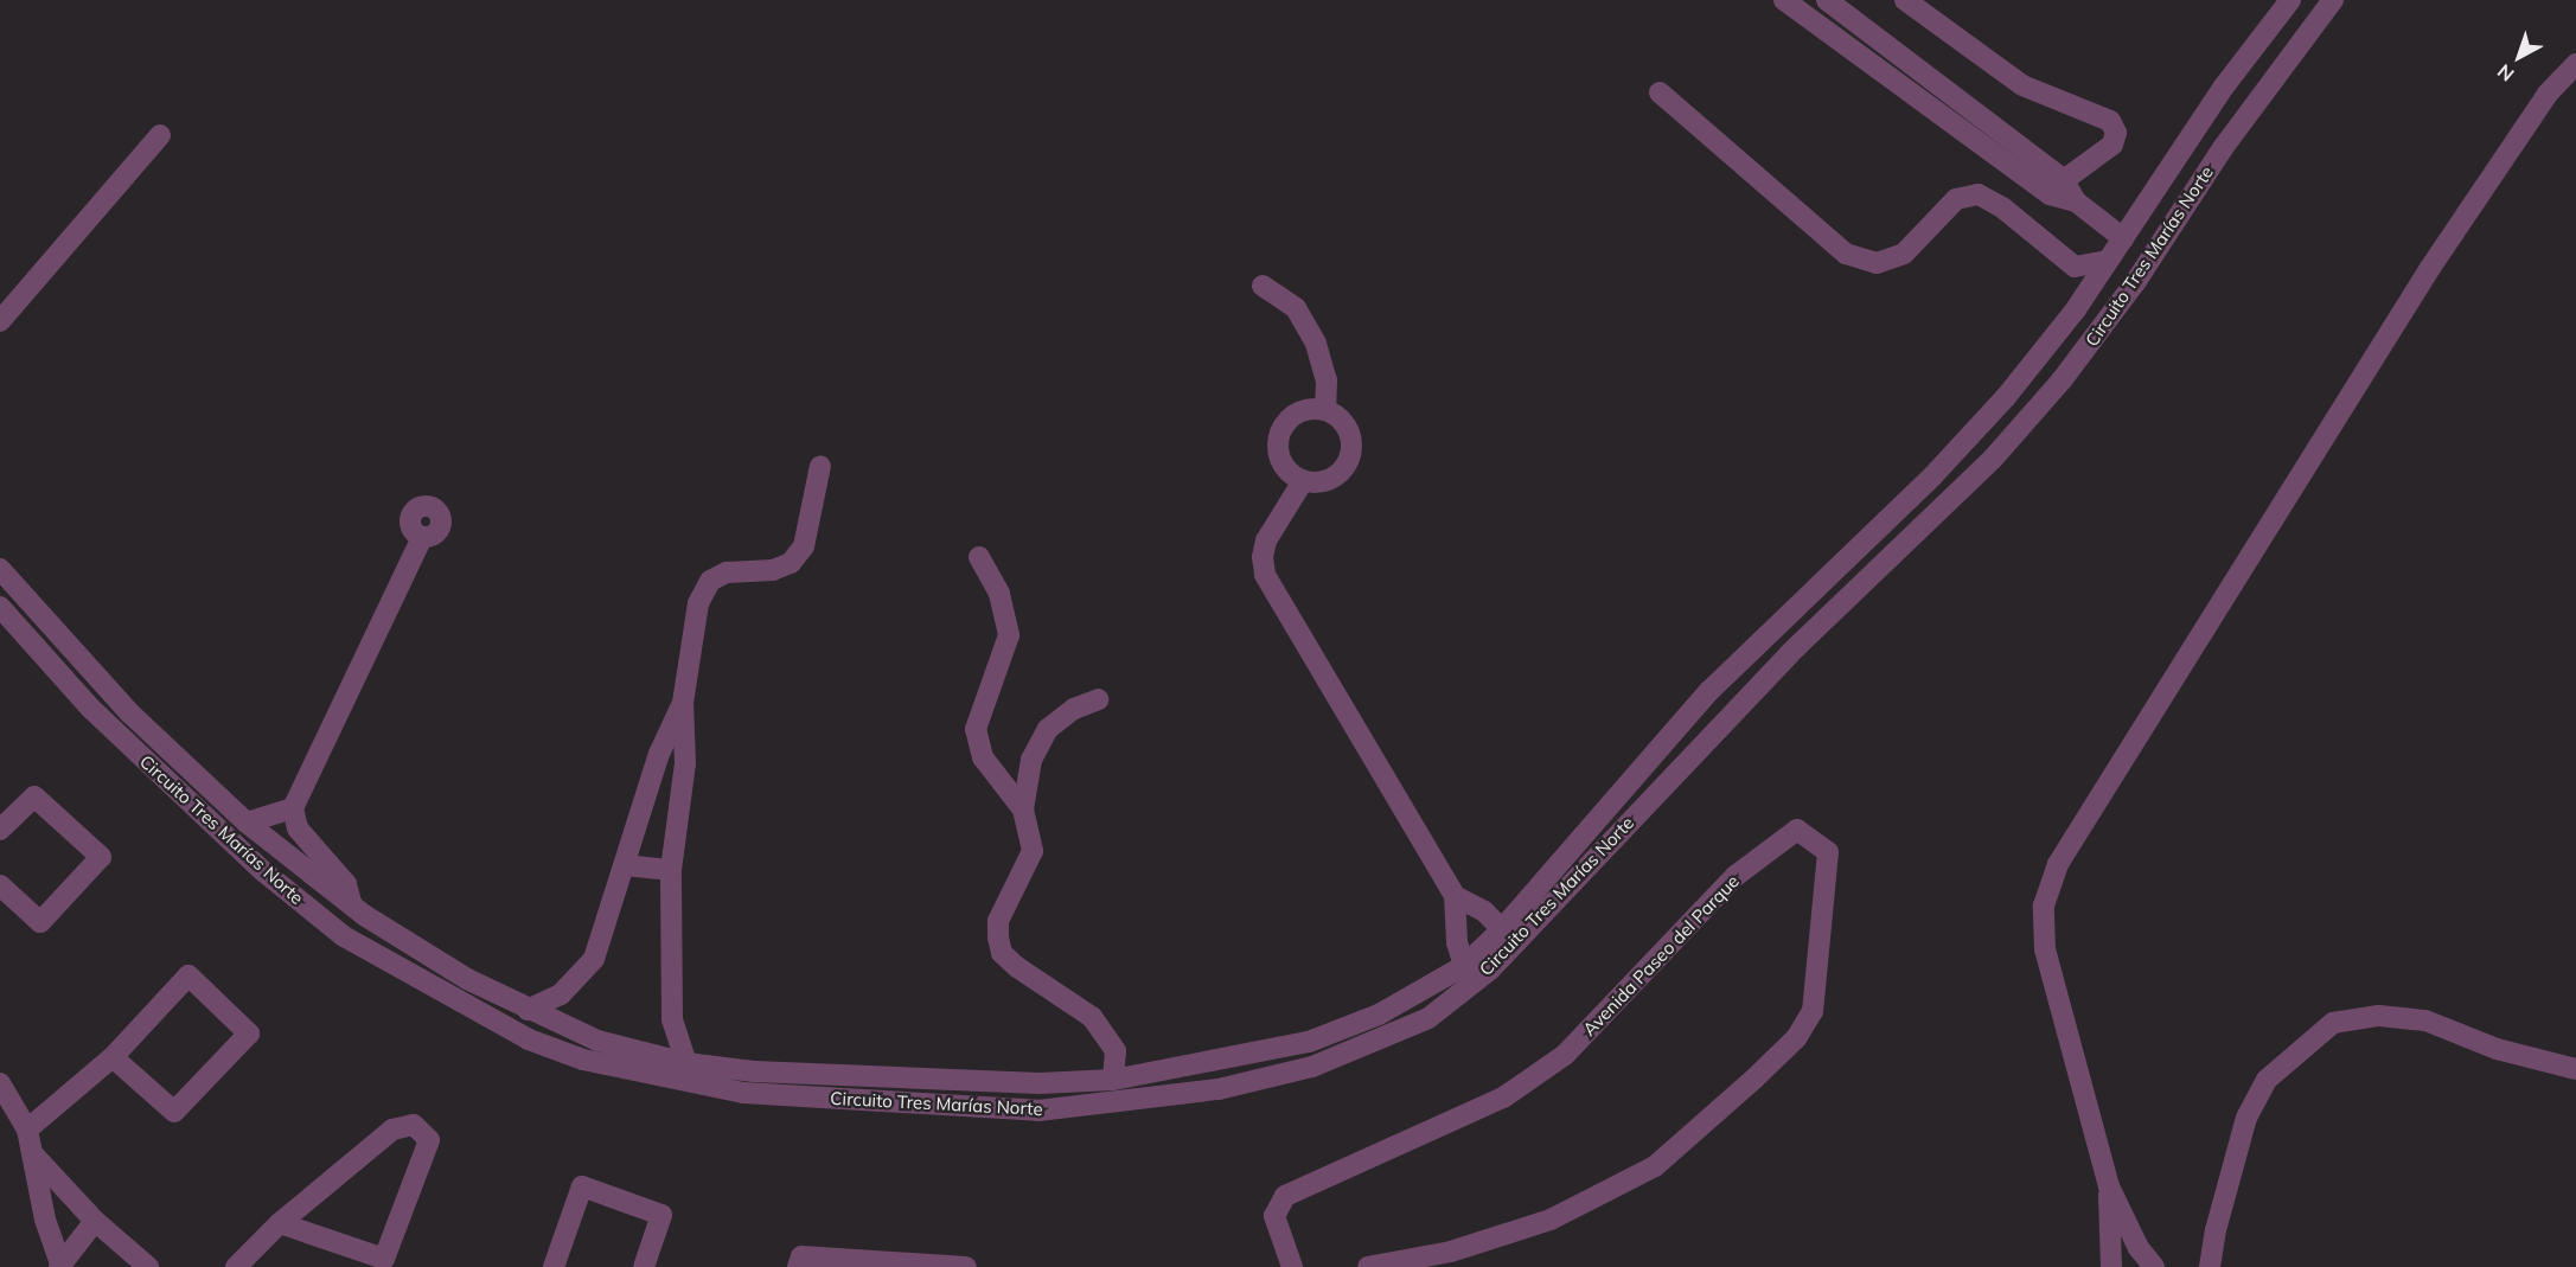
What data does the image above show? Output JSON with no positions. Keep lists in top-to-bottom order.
{
  "streets": {
    "street": ["Circuito Tres Marías Norte", "Avenida Paseo del Parque"]
  },
  "north": "bottom left"
}
